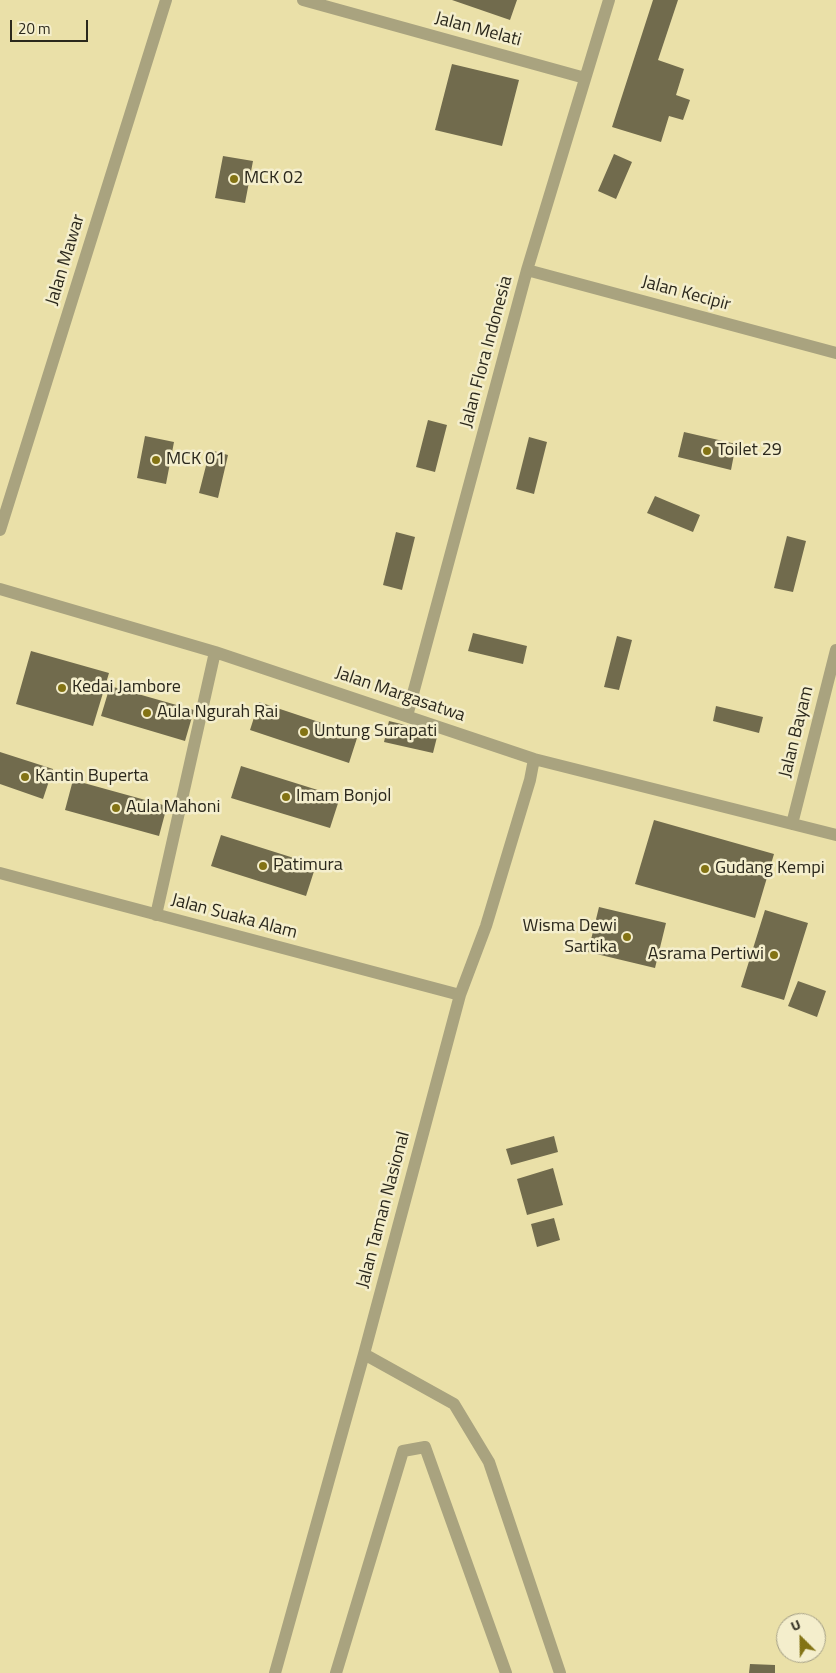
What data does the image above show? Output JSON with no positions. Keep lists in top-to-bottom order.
{
  "streets": {
    "street": [
      "Jalan Melati",
      "Jalan Mawar",
      "Jalan Kecipir",
      "Jalan Flora Indonesia",
      "Jalan Margasatwa",
      "Jalan Bayam",
      "Jalan Suaka Alam",
      "Jalan Taman Nasional"
    ]
  },
  "crossings": [
    ["Jalan Melati", "Jalan Flora Indonesia"],
    ["Jalan Kecipir", "Jalan Flora Indonesia"],
    ["Jalan Flora Indonesia", "Jalan Margasatwa"],
    ["Jalan Margasatwa", "Jalan Bayam"],
    ["Jalan Margasatwa", "Jalan Taman Nasional"],
    ["Jalan Suaka Alam", "Jalan Taman Nasional"]
  ],
  "places": [
    "MCK 02",
    "Toilet 29",
    "MCK 01",
    "Kedai Jambore",
    "Aula Ngurah Rai",
    "Untung Surapati",
    "Kantin Buperta",
    "Imam Bonjol",
    "Aula Mahoni",
    "Patimura",
    "Gudang Kempi",
    "Wisma Dewi Sartika",
    "Asrama Pertiwi"
  ],
  "scale_bar": "20 m",
  "north": "top left"
}
